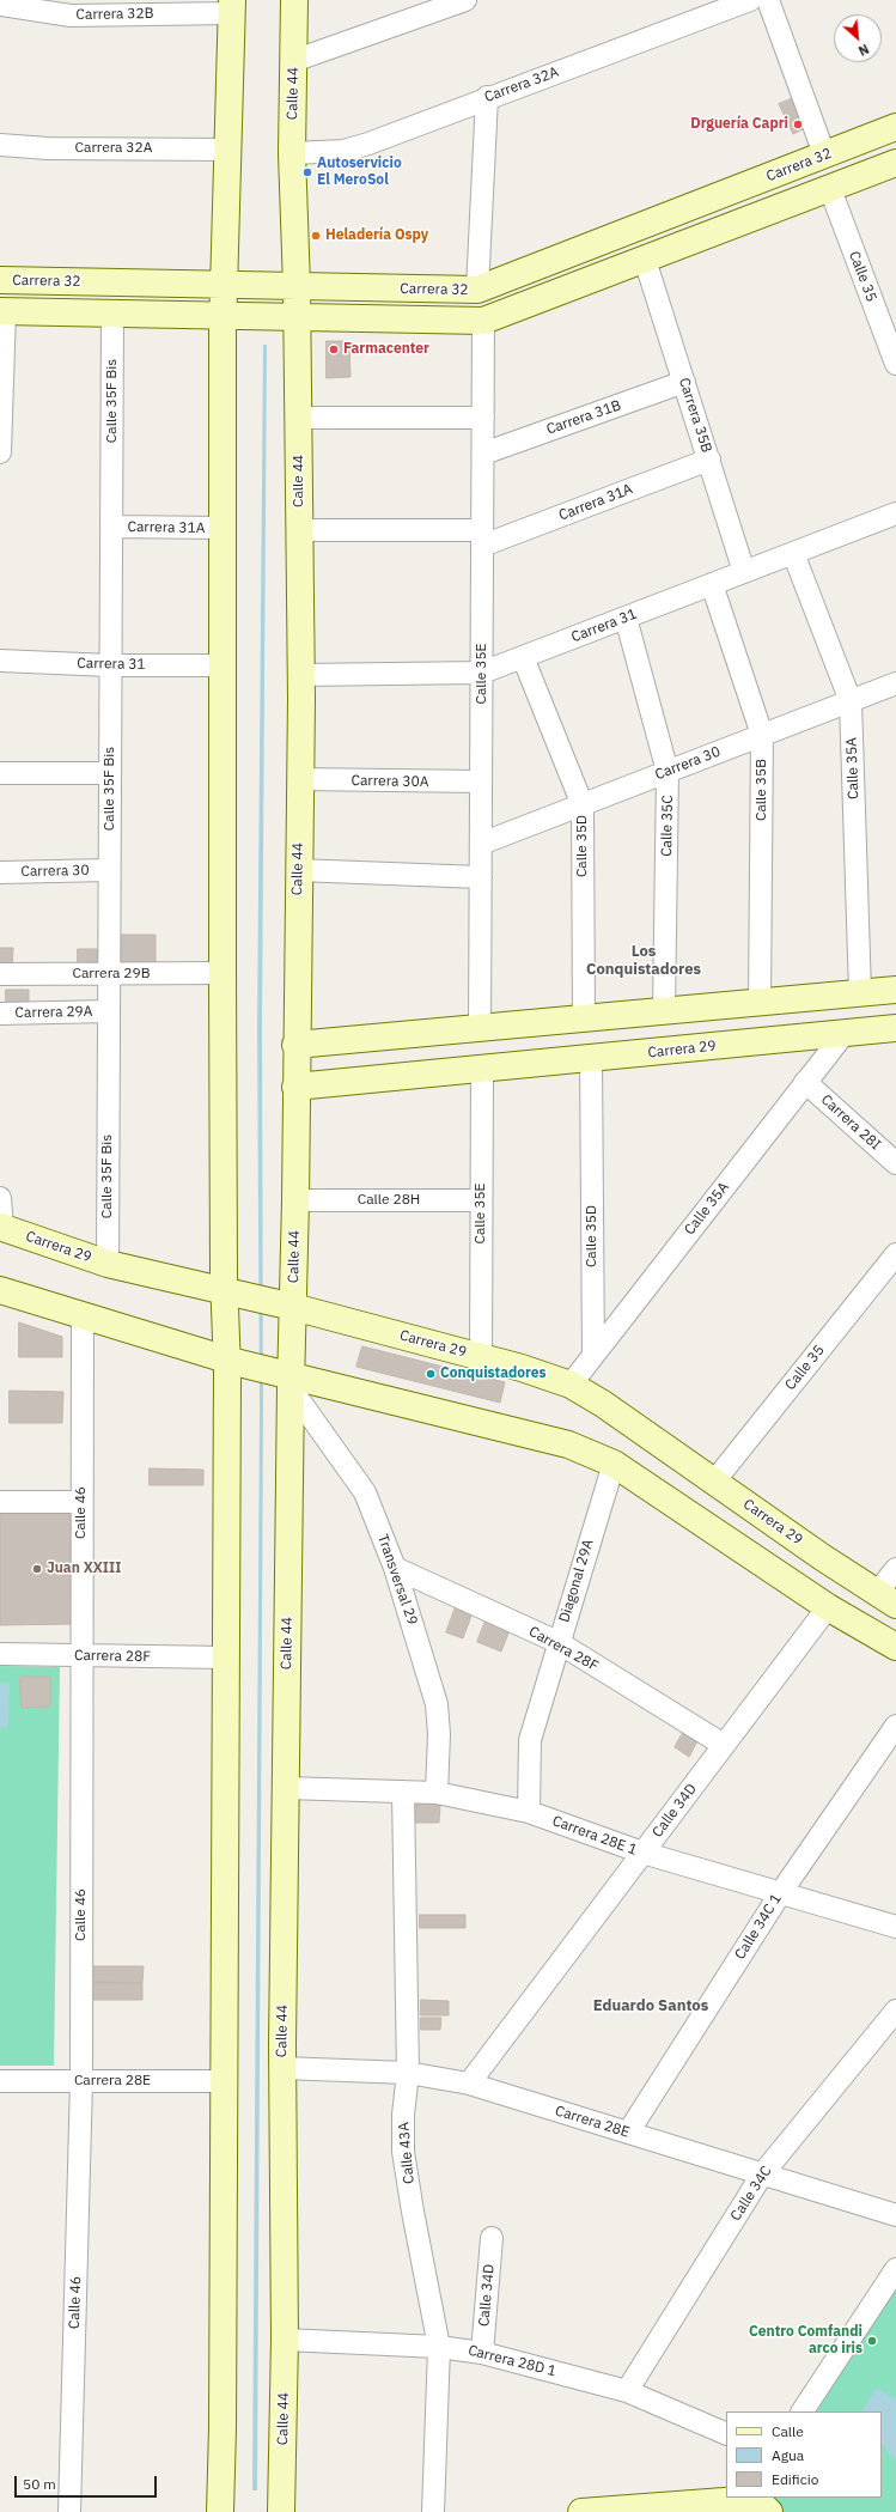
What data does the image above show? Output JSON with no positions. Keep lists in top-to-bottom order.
{
  "streets": {
    "main road": ["Calle 44", "Carrera 32", "Carrera 29"],
    "street": [
      "Carrera 32B",
      "Carrera 32A",
      "Calle 35",
      "Calle 35F Bis",
      "Carrera 35B",
      "Carrera 31B",
      "Carrera 31A",
      "Carrera 31",
      "Calle 35E",
      "Carrera 30",
      "Calle 35A",
      "Carrera 30A",
      "Calle 35B",
      "Calle 35C",
      "Calle 35D",
      "Carrera 29B",
      "Carrera 29A",
      "Carrera 28I",
      "Calle 28H",
      "Calle 46",
      "Transversal 29",
      "Diagonal 29A",
      "Carrera 28F",
      "Calle 34D",
      "Carrera 28E 1",
      "Calle 34C 1",
      "Carrera 28E",
      "Calle 43A",
      "Calle 34C",
      "Carrera 28D 1"
    ]
  },
  "crossings": [
    ["Carrera 32A", "Calle 44"],
    ["Calle 44", "Carrera 32"],
    ["Calle 44", "Carrera 31A"],
    ["Calle 44", "Carrera 31"],
    ["Calle 44", "Carrera 30A"],
    ["Calle 44", "Carrera 29"],
    ["Calle 44", "Calle 28H"],
    ["Calle 44", "Transversal 29"],
    ["Calle 44", "Carrera 28E 1"],
    ["Calle 44", "Carrera 28E"],
    ["Calle 44", "Carrera 28D 1"],
    ["Carrera 32", "Calle 35"],
    ["Carrera 32", "Calle 35F Bis"],
    ["Carrera 32", "Carrera 35B"],
    ["Carrera 32", "Calle 35E"],
    ["Calle 35", "Carrera 29"],
    ["Calle 35F Bis", "Carrera 31A"],
    ["Calle 35F Bis", "Carrera 31"],
    ["Calle 35F Bis", "Carrera 30"],
    ["Calle 35F Bis", "Carrera 29B"],
    ["Calle 35F Bis", "Carrera 29A"],
    ["Calle 35F Bis", "Carrera 29"],
    ["Carrera 35B", "Carrera 31B"],
    ["Carrera 35B", "Carrera 31A"],
    ["Carrera 35B", "Carrera 31"],
    ["Carrera 31B", "Calle 35E"],
    ["Carrera 31A", "Calle 35E"],
    ["Carrera 31", "Calle 35E"],
    ["Carrera 31", "Calle 35A"],
    ["Carrera 31", "Calle 35B"],
    ["Carrera 31", "Calle 35C"],
    ["Carrera 31", "Calle 35D"],
    ["Calle 35E", "Carrera 30"],
    ["Calle 35E", "Carrera 30A"],
    ["Calle 35E", "Carrera 29"],
    ["Calle 35E", "Calle 28H"],
    ["Carrera 30", "Calle 35A"],
    ["Carrera 30", "Calle 35B"],
    ["Carrera 30", "Calle 35C"],
    ["Carrera 30", "Calle 35D"],
    ["Calle 35A", "Calle 35D"],
    ["Calle 35A", "Carrera 29"],
    ["Calle 35A", "Carrera 28I"],
    ["Calle 35D", "Carrera 29"],
    ["Calle 46", "Carrera 28F"],
    ["Calle 46", "Carrera 28E"],
    ["Transversal 29", "Carrera 28F"],
    ["Transversal 29", "Carrera 28E 1"],
    ["Diagonal 29A", "Carrera 28F"],
    ["Diagonal 29A", "Carrera 28E 1"],
    ["Carrera 28F", "Calle 34D"],
    ["Calle 34D", "Carrera 28E 1"],
    ["Calle 34D", "Carrera 28E"],
    ["Calle 34D", "Carrera 28D 1"],
    ["Carrera 28E 1", "Calle 34C 1"],
    ["Carrera 28E 1", "Calle 43A"],
    ["Calle 34C 1", "Carrera 28E"],
    ["Carrera 28E", "Calle 43A"],
    ["Carrera 28E", "Calle 34C"],
    ["Calle 43A", "Carrera 28D 1"],
    ["Calle 34C", "Carrera 28D 1"]
  ],
  "districts": ["Los Conquistadores", "Eduardo Santos"],
  "places": [
    "Drguería Capri",
    "Autoservicio El MeroSol",
    "Heladería Ospy",
    "Farmacenter",
    "Conquistadores",
    "Juan XXIII",
    "Centro Comfandi arco iris"
  ],
  "legend": ["Calle", "Agua", "Edificio"],
  "scale_bar": "50 m",
  "north": "bottom right"
}
